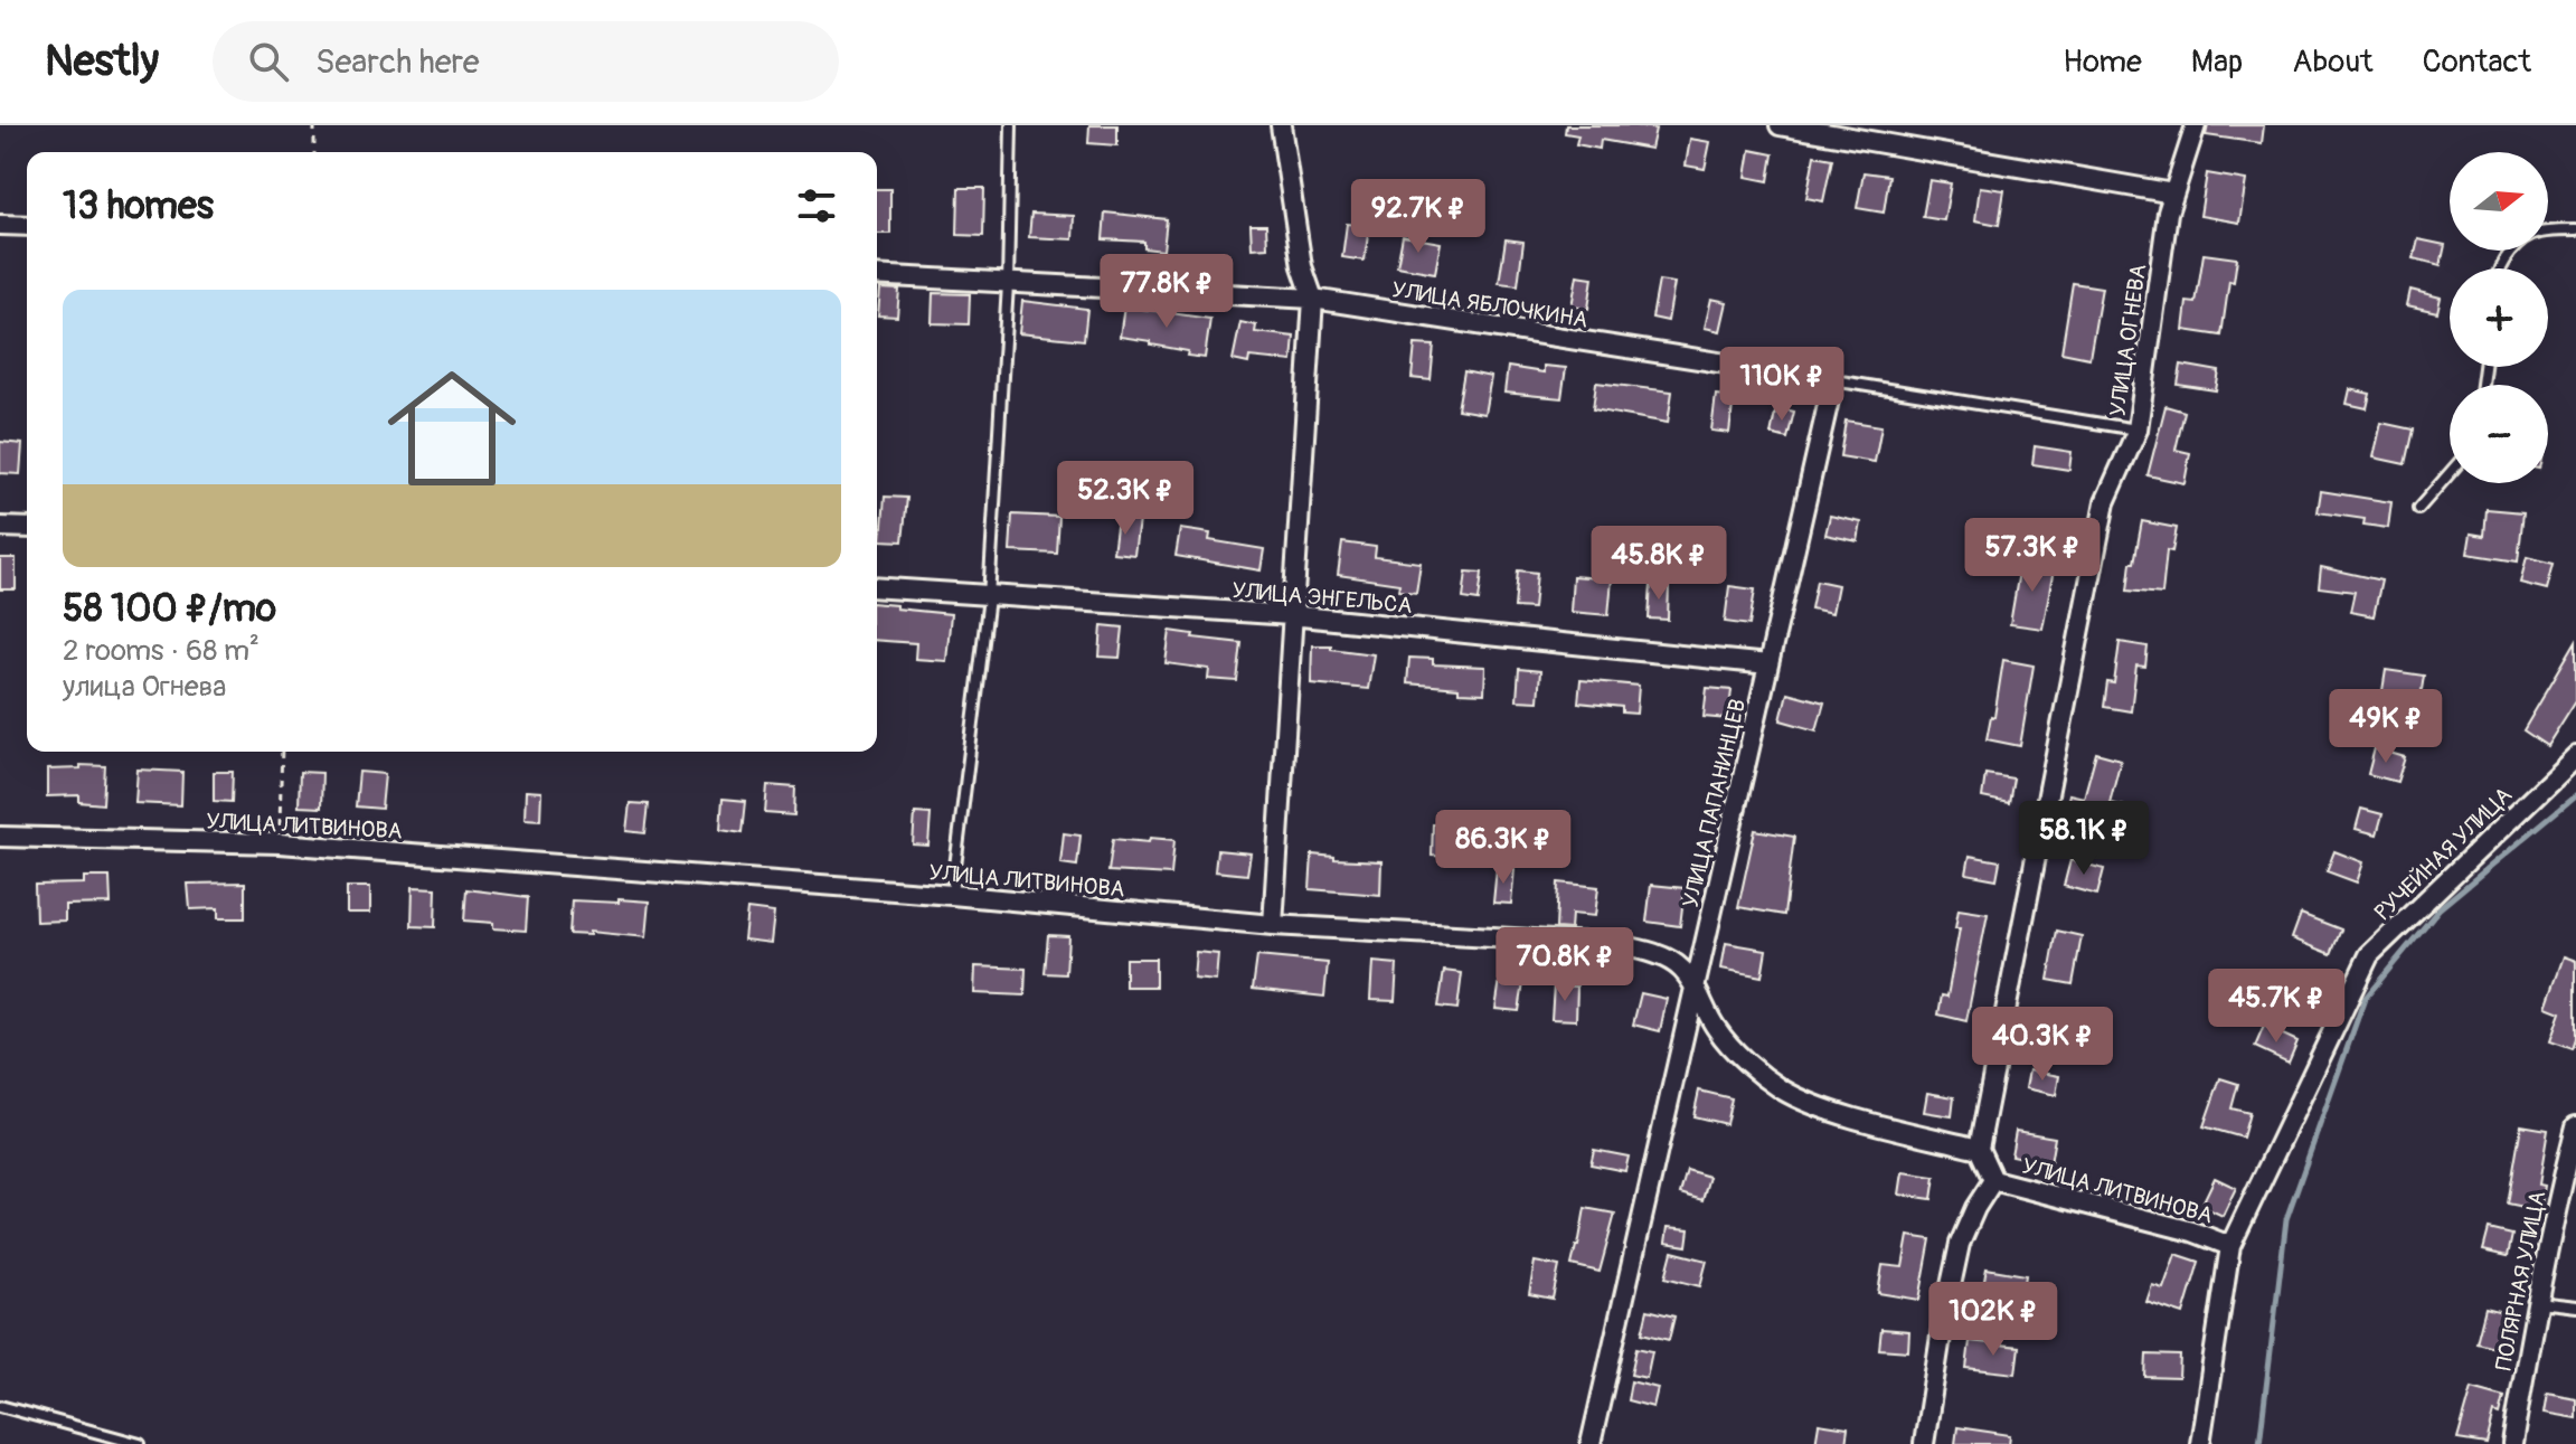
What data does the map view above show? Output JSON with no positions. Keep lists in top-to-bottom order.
{
  "streets": {
    "street": [
      "УЛИЦА ЯБЛОЧКИНА",
      "УЛИЦА ОГНЕВА",
      "УЛИЦА ЭНГЕЛЬСА",
      "УЛИЦА ПАПАНИНЦЕВ",
      "УЛИЦА ЛИТВИНОВА",
      "РУЧЕЙНАЯ УЛИЦА",
      "ПОЛЯРНАЯ УЛИЦА"
    ]
  },
  "crossings": [
    ["УЛИЦА ЯБЛОЧКИНА", "УЛИЦА ПАПАНИНЦЕВ"],
    ["УЛИЦА ОГНЕВА", "УЛИЦА ЛИТВИНОВА"],
    ["УЛИЦА ЭНГЕЛЬСА", "УЛИЦА ПАПАНИНЦЕВ"],
    ["УЛИЦА ПАПАНИНЦЕВ", "УЛИЦА ЛИТВИНОВА"],
    ["УЛИЦА ЛИТВИНОВА", "РУЧЕЙНАЯ УЛИЦА"]
  ],
  "north": "right",
  "page": {
    "header": "Nestly",
    "search": "Search here",
    "nav": [
      "Home",
      "Map",
      "About",
      "Contact"
    ],
    "map_buttons": ["+", "−"],
    "heading": "13 homes",
    "price": [
      "92.7K ₽",
      "77.8K ₽",
      "110K ₽",
      "52.3K ₽",
      "57.3K ₽",
      "45.8K ₽",
      "49K ₽",
      "58.1K ₽",
      "86.3K ₽",
      "70.8K ₽",
      "45.7K ₽",
      "40.3K ₽",
      "102K ₽"
    ],
    "list": [
      {
        "name": "58 100 ₽/mo",
        "note": "2 rooms · 68 m² · улица Огнева"
      }
    ]
  }
}
